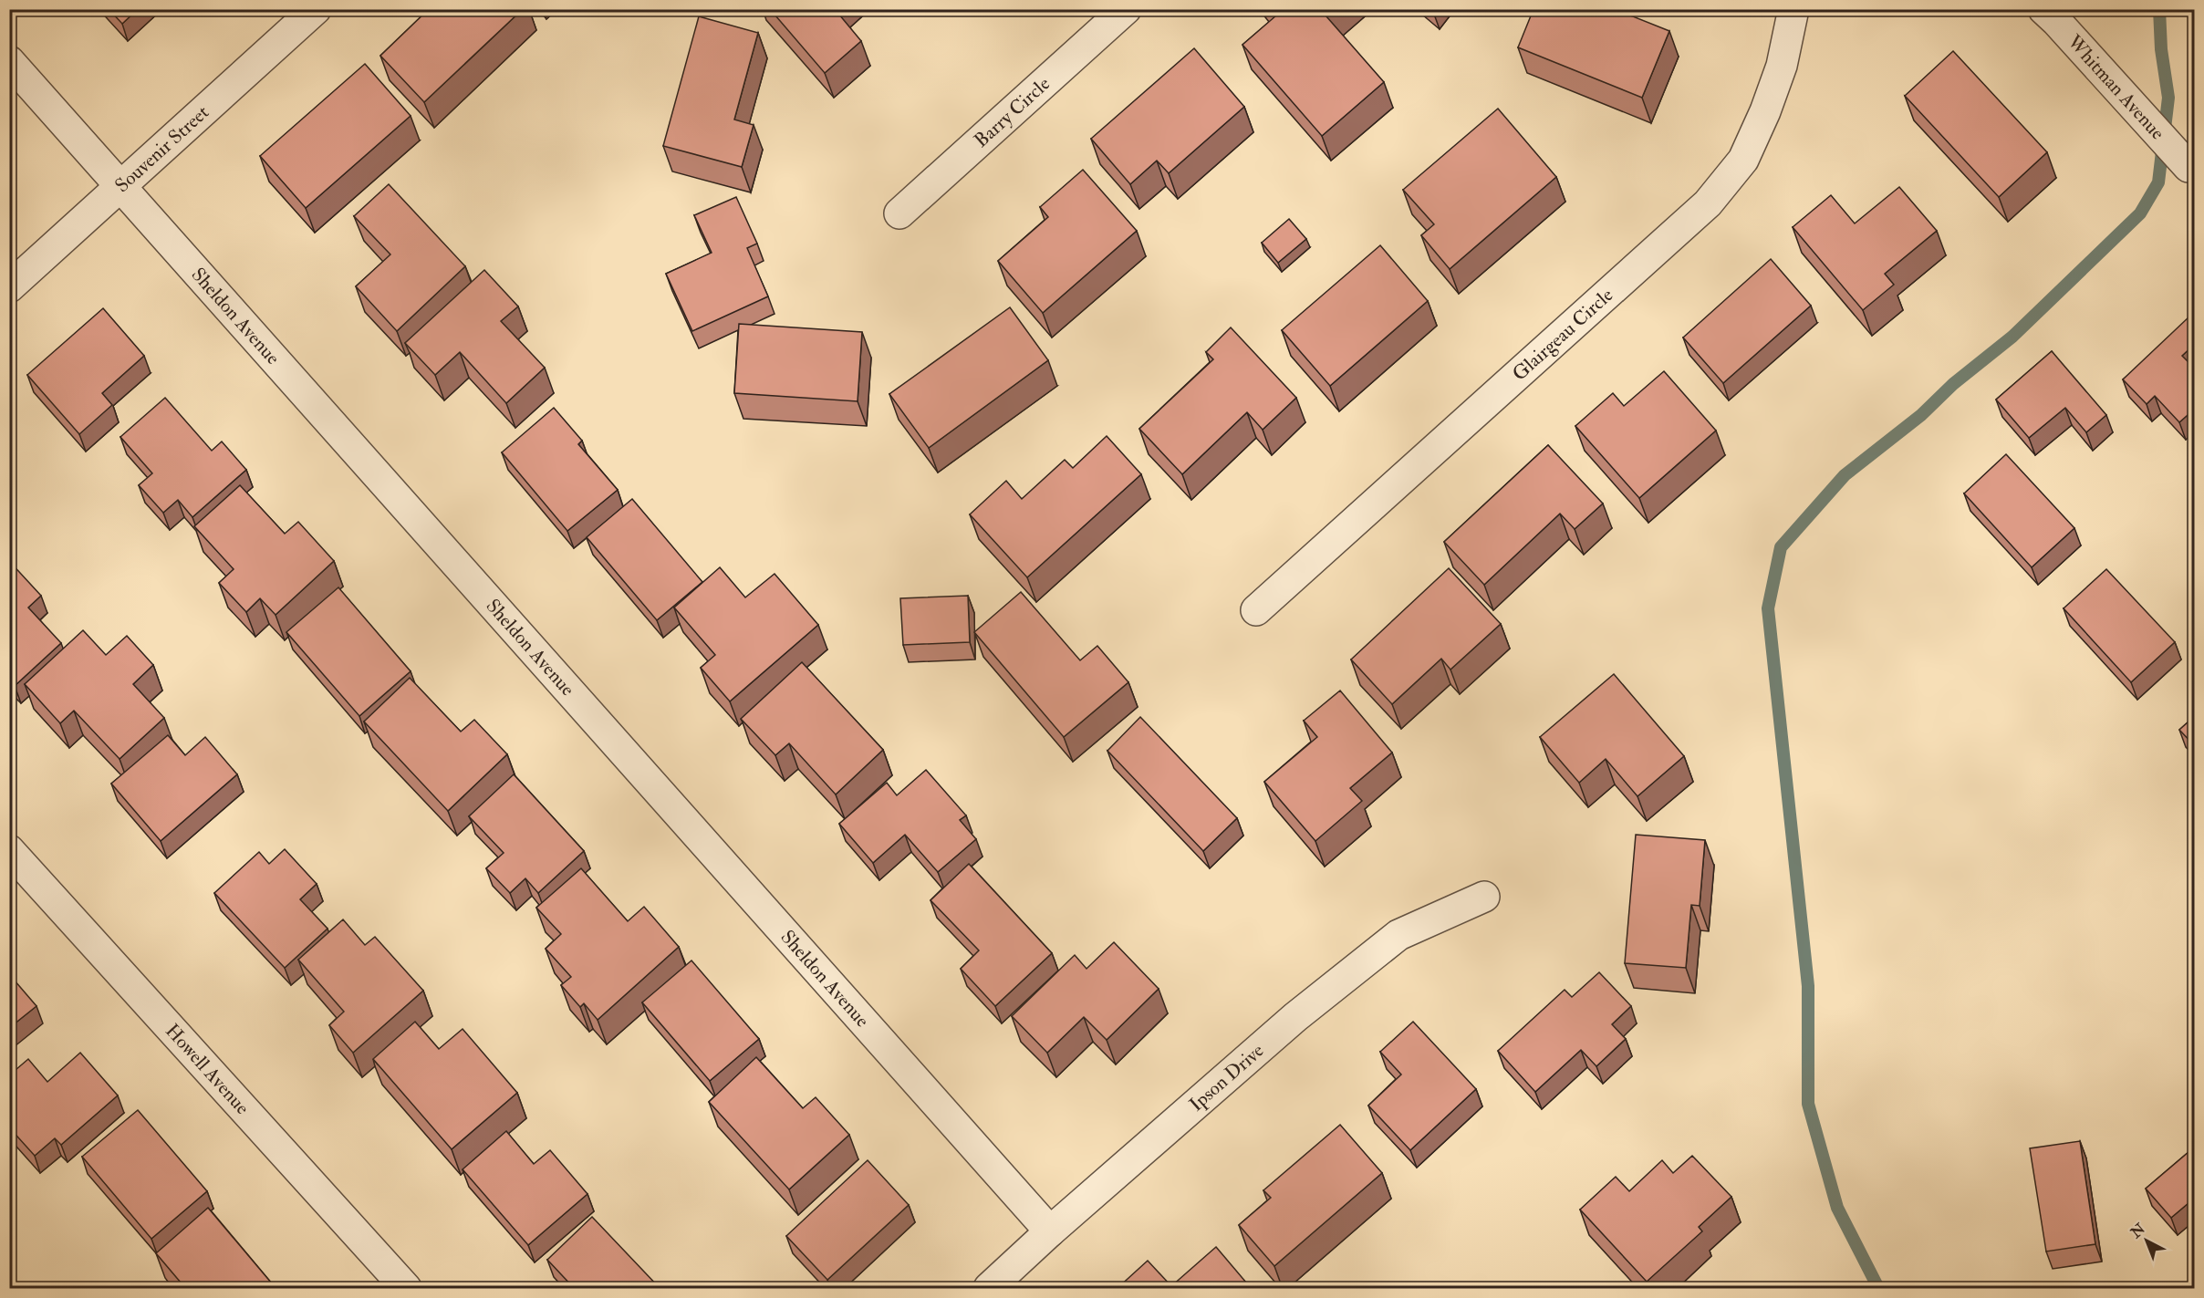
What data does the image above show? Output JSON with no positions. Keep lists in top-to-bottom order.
{
  "streets": {
    "street": [
      "Whitman Avenue",
      "Barry Circle",
      "Souvenir Street",
      "Sheldon Avenue",
      "Glairgeau Circle",
      "Howell Avenue",
      "Ipson Drive"
    ]
  },
  "crossings": [
    ["Souvenir Street", "Sheldon Avenue"],
    ["Sheldon Avenue", "Ipson Drive"]
  ],
  "north": "top left"
}
